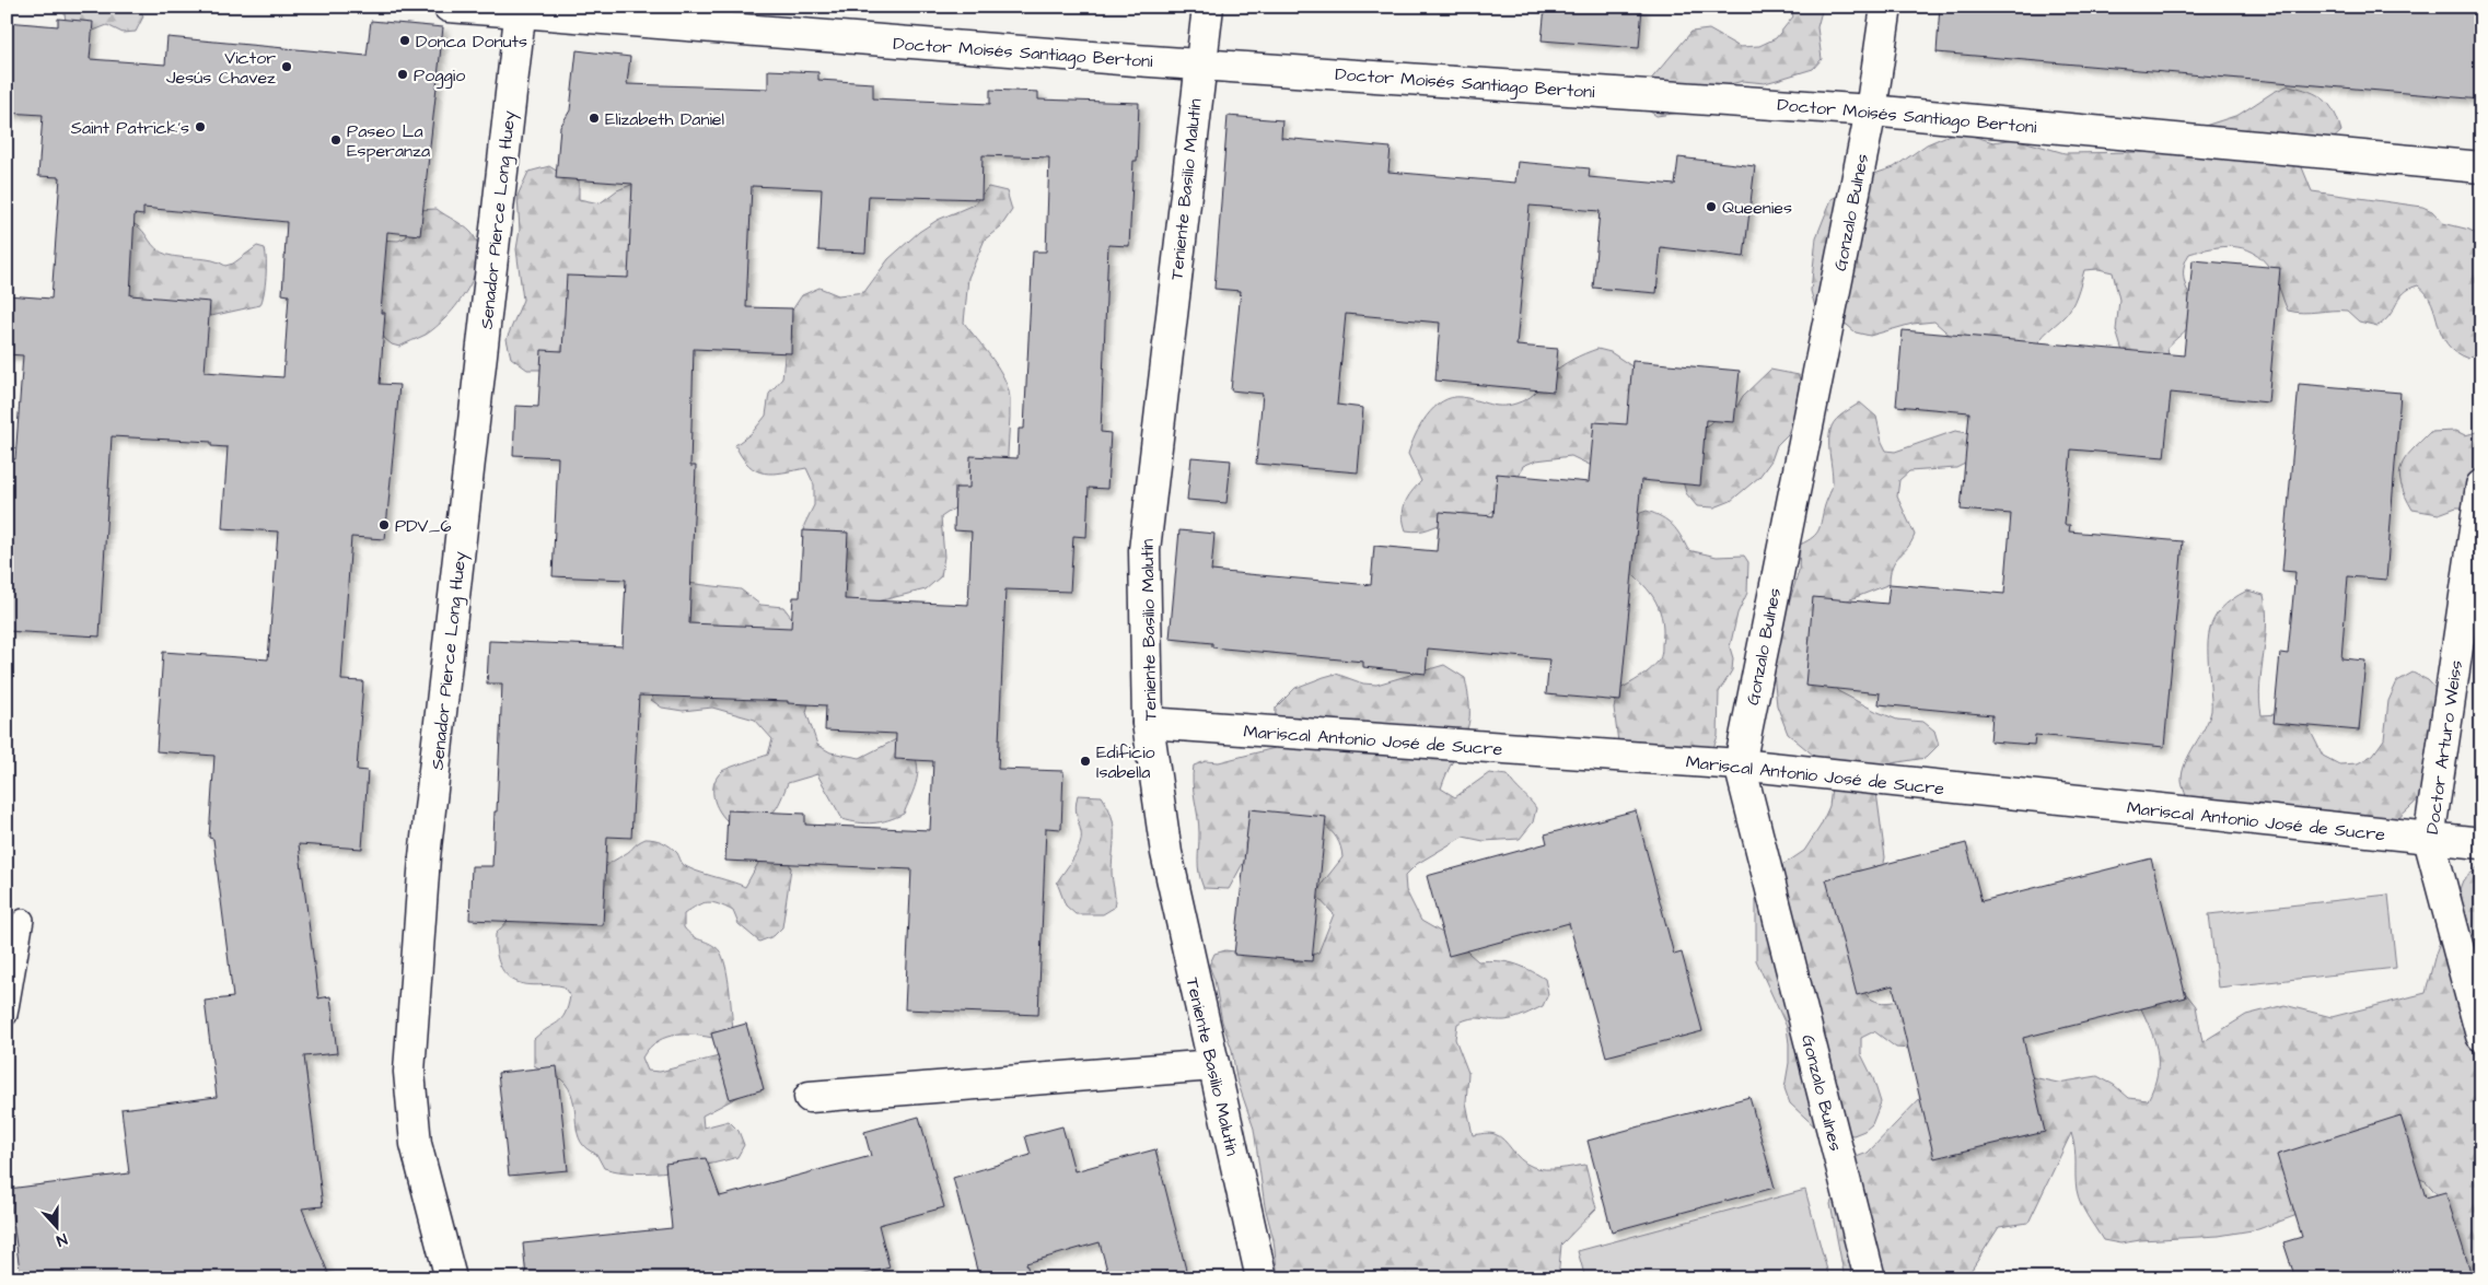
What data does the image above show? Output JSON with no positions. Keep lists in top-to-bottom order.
{
  "streets": {
    "street": [
      "Doctor Moisés Santiago Bertoni",
      "Teniente Basilio Malutín",
      "Gonzalo Bulnes",
      "Senador Pierce Long Huey",
      "Mariscal Antonio José de Sucre",
      "Doctor Arturo Weiss"
    ]
  },
  "crossings": [
    ["Doctor Moisés Santiago Bertoni", "Teniente Basilio Malutín"],
    ["Doctor Moisés Santiago Bertoni", "Gonzalo Bulnes"],
    ["Doctor Moisés Santiago Bertoni", "Senador Pierce Long Huey"],
    ["Teniente Basilio Malutín", "Mariscal Antonio José de Sucre"],
    ["Gonzalo Bulnes", "Mariscal Antonio José de Sucre"],
    ["Mariscal Antonio José de Sucre", "Doctor Arturo Weiss"]
  ],
  "places": [
    "Donca Donuts",
    "Victor Jesús Chavez",
    "Poggio",
    "Elizabeth Daniel",
    "Saint Patrick's",
    "Paseo La Esperanza",
    "Queenies",
    "PDV_6",
    "Edificio Isabella"
  ],
  "north": "bottom"
}
